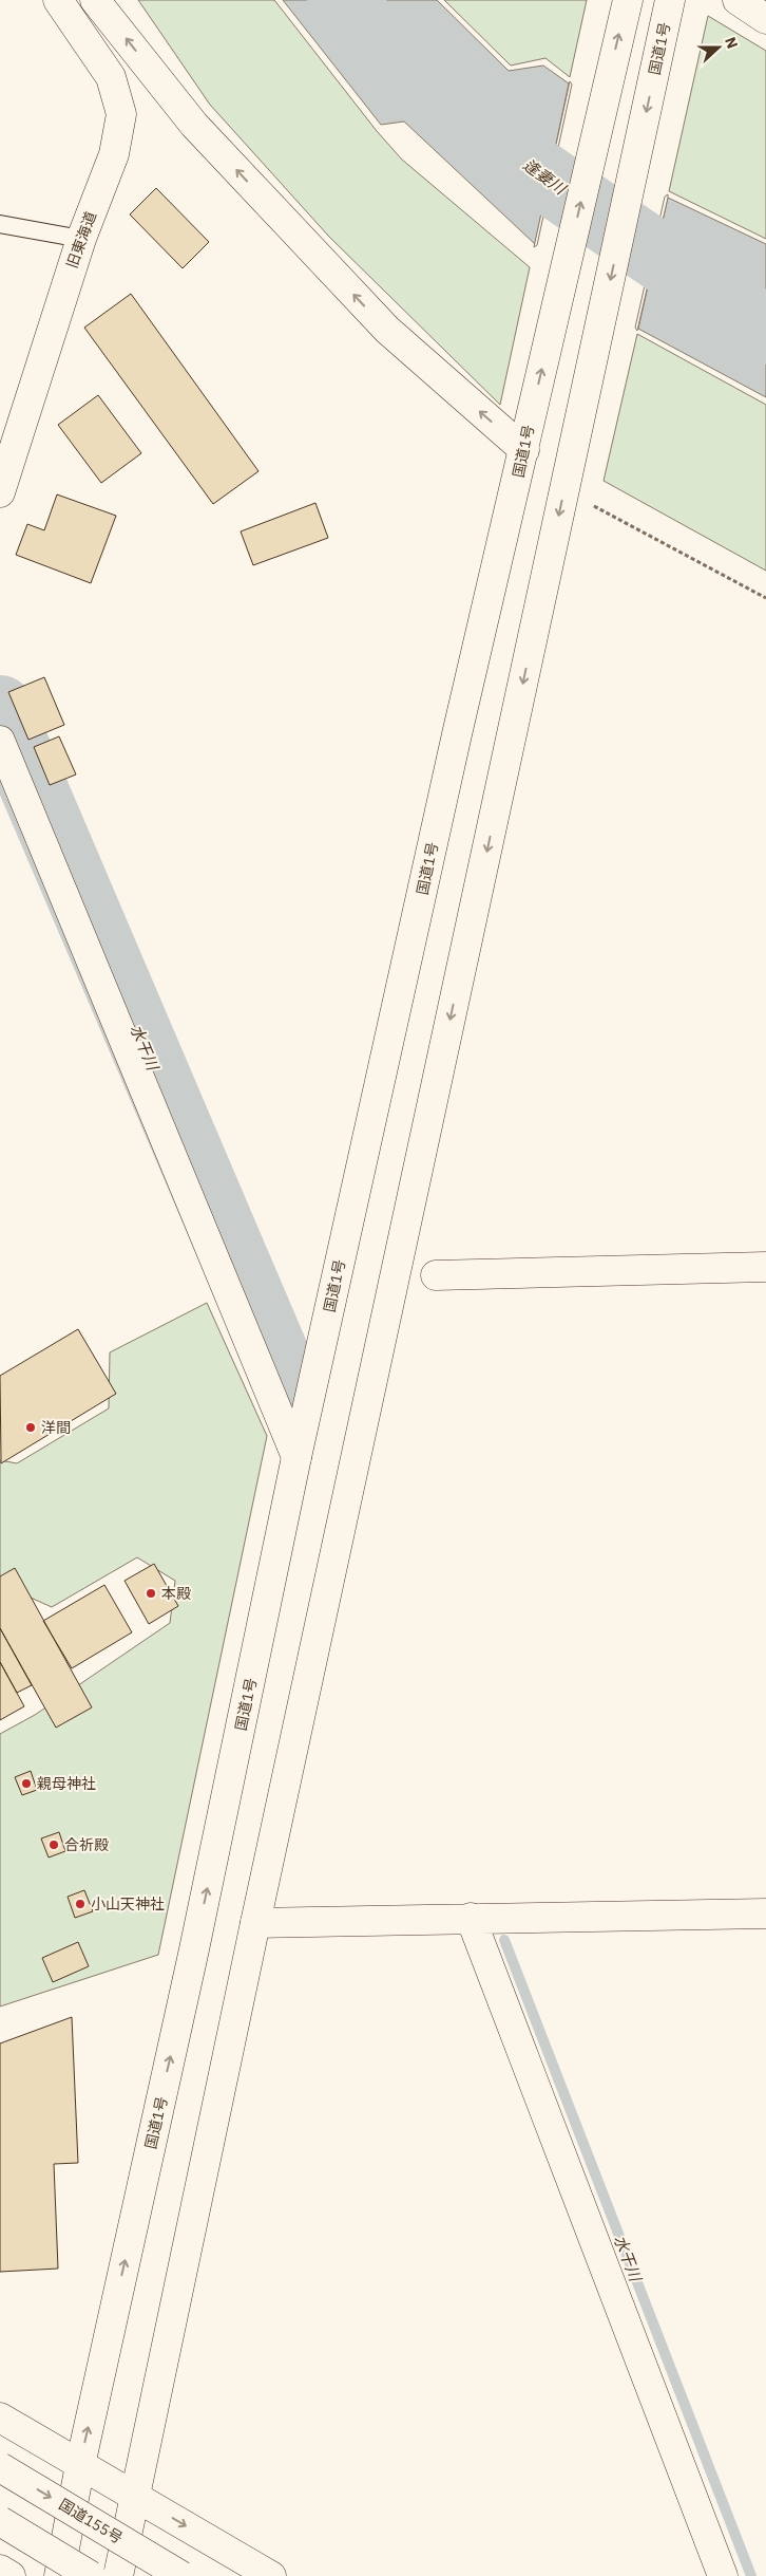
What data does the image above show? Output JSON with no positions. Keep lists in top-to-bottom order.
{
  "streets": {
    "main road": ["国道1号", "旧東海道", "国道155号"]
  },
  "water": ["逢妻川", "水干川"],
  "places": [
    "洋間",
    "本殿",
    "親母神社",
    "合祈殿",
    "小山天神社"
  ],
  "north": "right"
}
